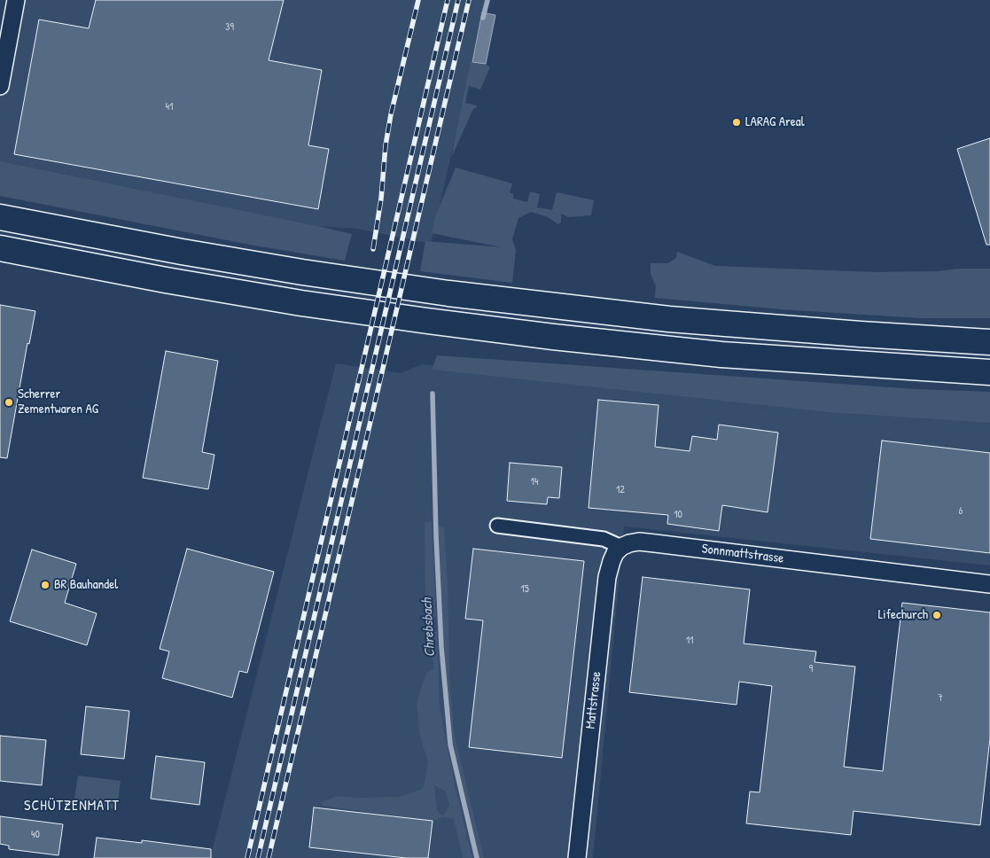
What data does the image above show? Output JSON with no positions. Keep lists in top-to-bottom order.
{
  "streets": {
    "street": ["Sonnmattstrasse", "Mattstrasse"]
  },
  "crossings": [
    ["Sonnmattstrasse", "Mattstrasse"]
  ],
  "districts": ["SCHÜTZENMATT"],
  "water": ["Chrebsbach"],
  "places": [
    "LARAG Areal",
    "Scherrer Zementwaren AG",
    "BR Bauhandel",
    "Lifechurch"
  ],
  "house_numbers": [
    "39",
    "41",
    "14",
    "12",
    "6",
    "10",
    "15",
    "11",
    "9",
    "7",
    "40"
  ]
}
